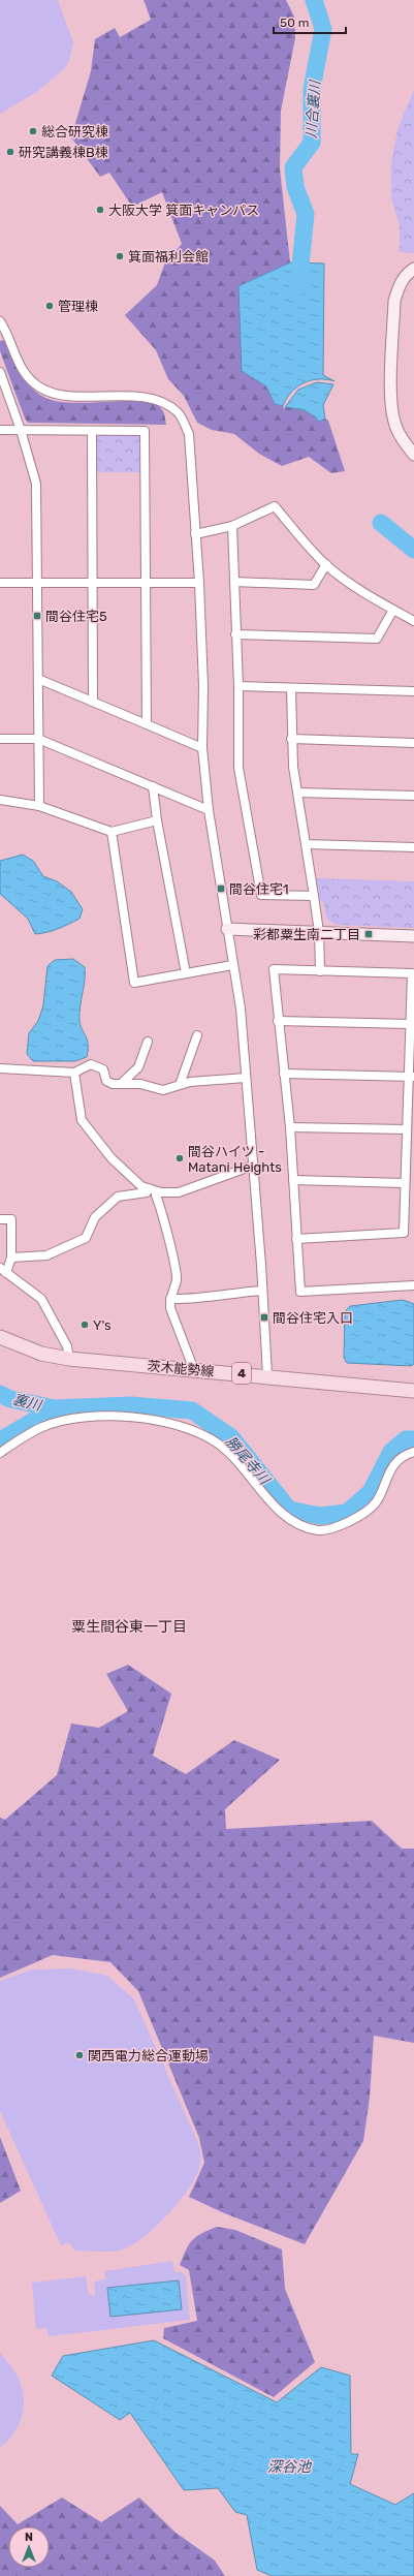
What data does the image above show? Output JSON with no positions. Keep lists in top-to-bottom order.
{
  "streets": {
    "main road": ["茨木能勢線", "4"]
  },
  "districts": ["粟生間谷東一丁目"],
  "water": [
    "川合裏川",
    "裏川",
    "勝尾寺川",
    "深谷池"
  ],
  "places": {
    "other": [
      "総合研究棟",
      "研究講義棟B棟",
      "大阪大学 箕面キャンパス",
      "箕面福利会館",
      "管理棟",
      "間谷ハイツ - Matani Heights",
      "Y's",
      "関西電力総合運動場"
    ],
    "transit": [
      "間谷住宅5",
      "間谷住宅1",
      "彩都粟生南二丁目",
      "間谷住宅入口"
    ]
  },
  "scale_bar": "50 m",
  "north": "top"
}
